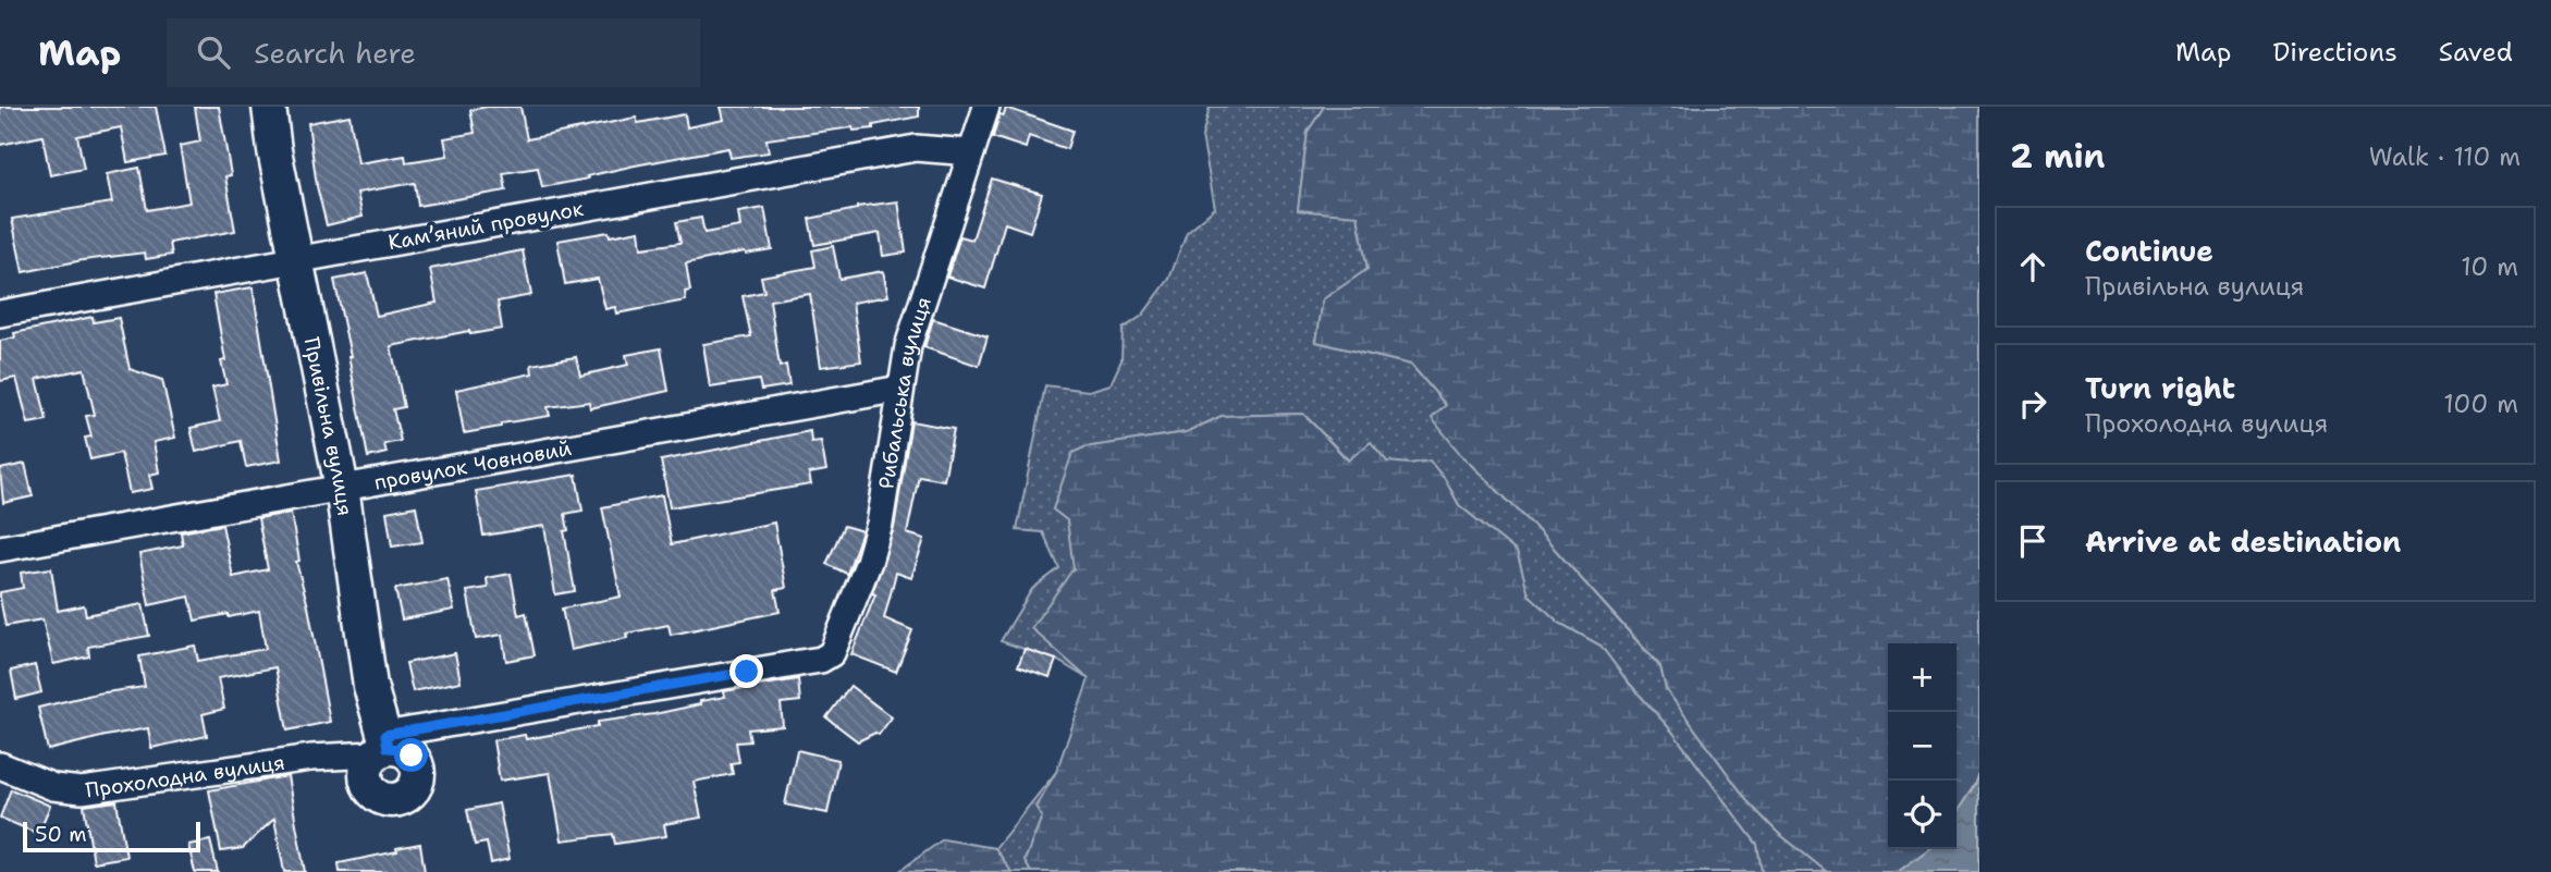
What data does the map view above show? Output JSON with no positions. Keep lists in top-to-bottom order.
{
  "streets": {
    "street": [
      "Камʼяний провулок",
      "Рибальська вулиця",
      "Привільна вулиця",
      "провулок Човновий",
      "Прохолодна вулиця"
    ]
  },
  "crossings": [
    ["Камʼяний провулок", "Рибальська вулиця"],
    ["Камʼяний провулок", "Привільна вулиця"],
    ["Рибальська вулиця", "провулок Човновий"],
    ["Рибальська вулиця", "Прохолодна вулиця"],
    ["Привільна вулиця", "провулок Човновий"],
    ["Привільна вулиця", "Прохолодна вулиця"]
  ],
  "scale_bar": "50 m",
  "page": {
    "header": "Map",
    "search": "Search here",
    "nav": ["Map", "Directions", "Saved"],
    "heading": ["2 min", "Walk · 110 m"],
    "list": [
      ["Continue", "Привільна вулиця", "10 m"],
      ["Turn right", "Прохолодна вулиця", "100 m"],
      "Arrive at destination"
    ],
    "map_buttons": ["+", "−"],
    "scale": "50 m"
  }
}
